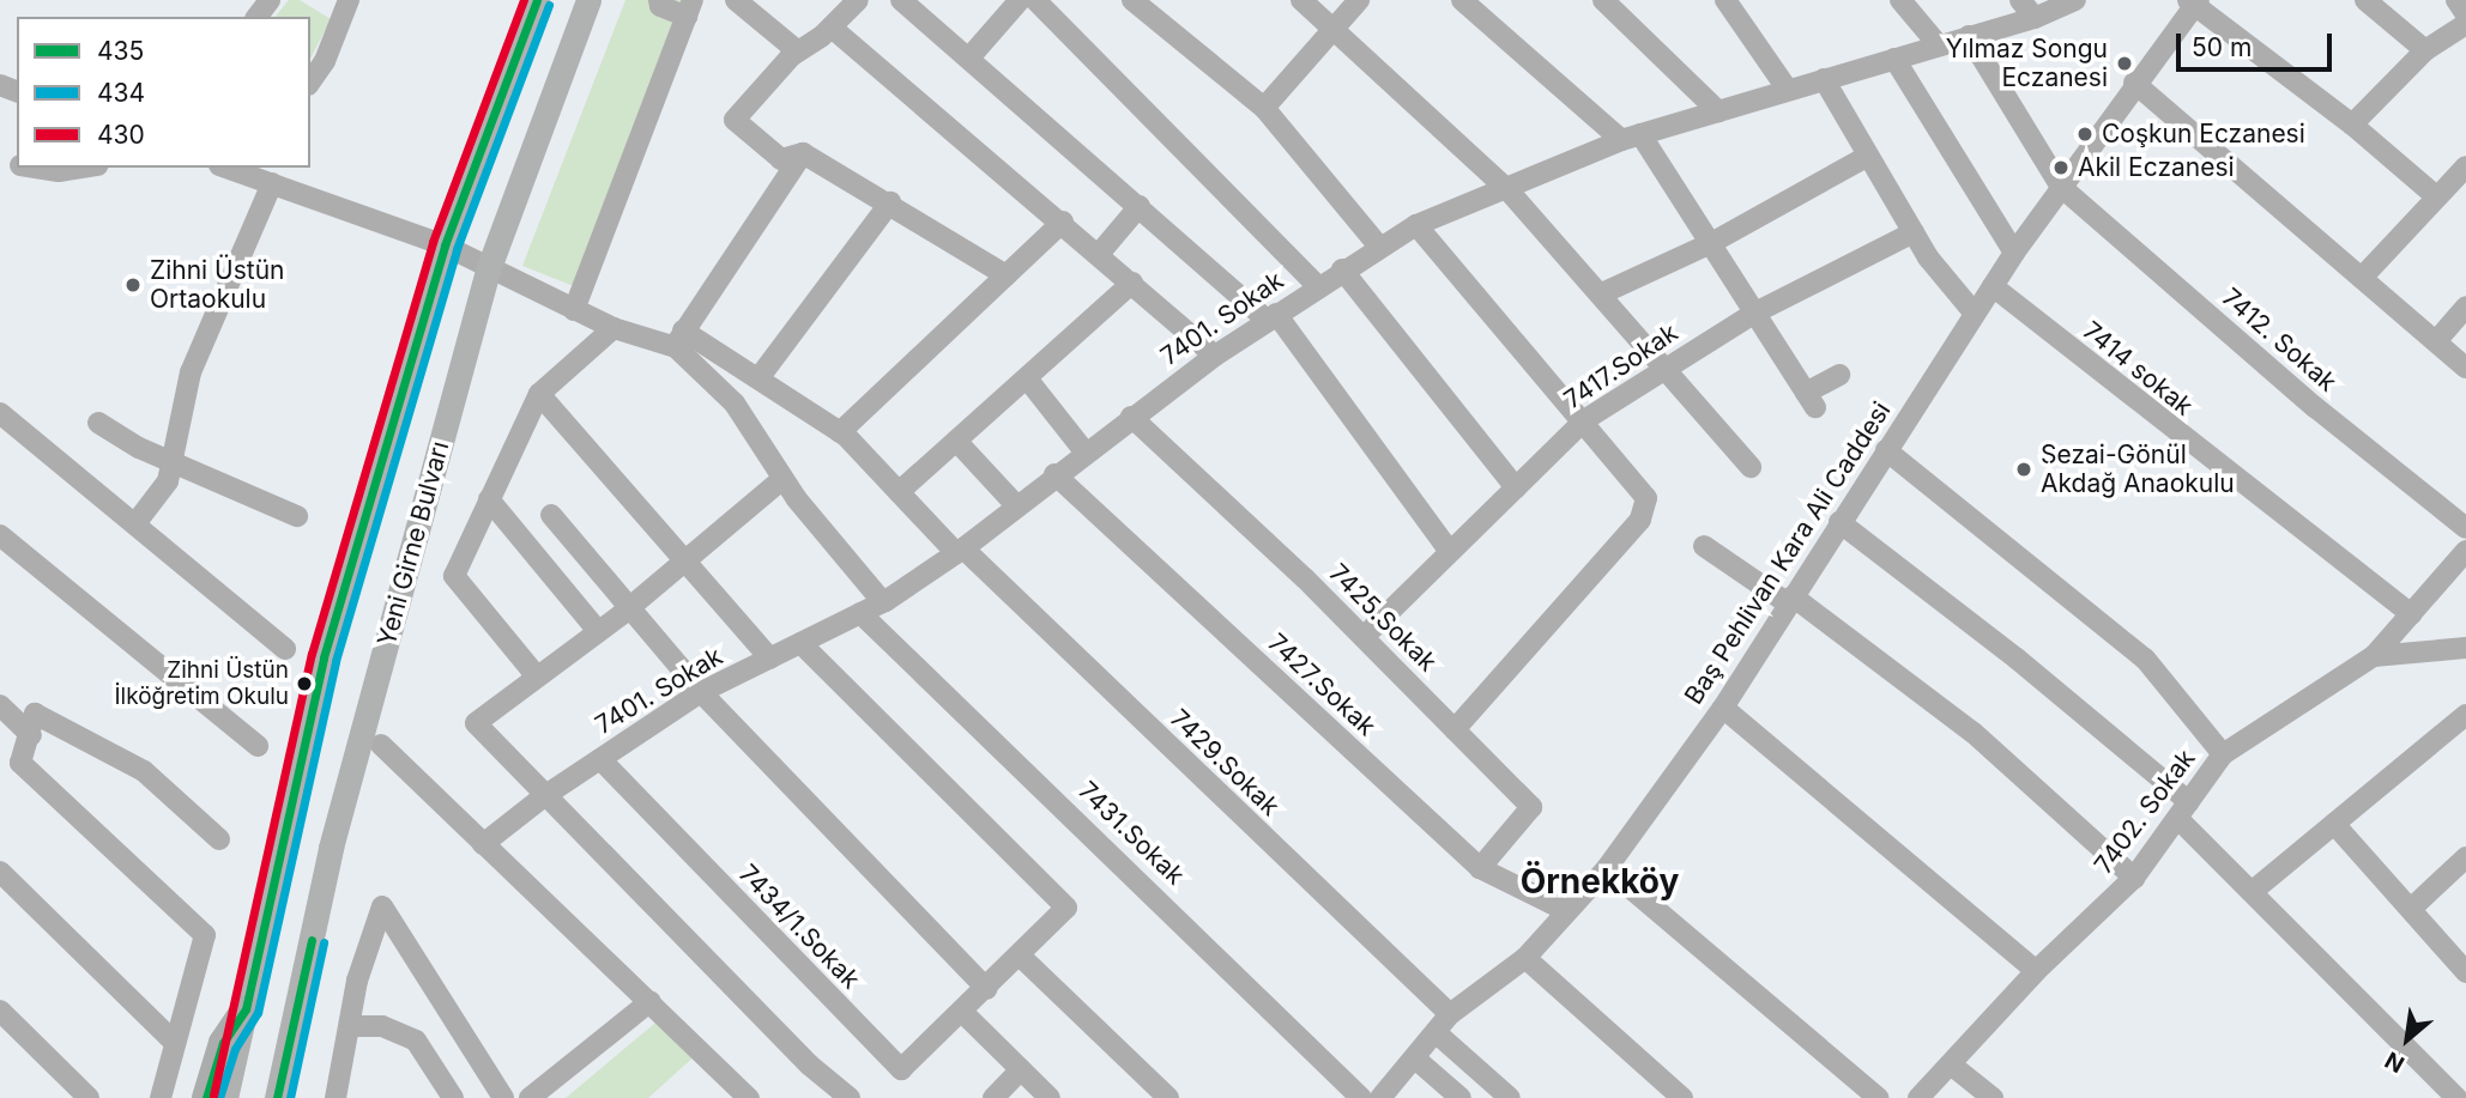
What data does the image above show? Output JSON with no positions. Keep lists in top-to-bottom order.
{
  "streets": {
    "main road": ["Yeni Girne Bulvarı"],
    "street": [
      "7401. Sokak",
      "7412. Sokak",
      "7417.Sokak",
      "7414 sokak",
      "Baş Pehlivan Kara Ali Caddesi",
      "7425.Sokak",
      "7427.Sokak",
      "7429.Sokak",
      "7402. Sokak",
      "7431.Sokak",
      "7434/1.Sokak"
    ]
  },
  "crossings": [
    ["7401. Sokak", "7412. Sokak"],
    ["7401. Sokak", "7425.Sokak"],
    ["7401. Sokak", "7427.Sokak"],
    ["7401. Sokak", "7429.Sokak"],
    ["7401. Sokak", "7431.Sokak"],
    ["7401. Sokak", "7434/1.Sokak"],
    ["7412. Sokak", "Baş Pehlivan Kara Ali Caddesi"],
    ["7417.Sokak", "7425.Sokak"],
    ["7414 sokak", "Baş Pehlivan Kara Ali Caddesi"],
    ["Baş Pehlivan Kara Ali Caddesi", "7427.Sokak"],
    ["Baş Pehlivan Kara Ali Caddesi", "7429.Sokak"],
    ["7425.Sokak", "7427.Sokak"]
  ],
  "districts": ["Örnekköy"],
  "places": [
    "Yılmaz Songu Eczanesi",
    "Coşkun Eczanesi",
    "Akil Eczanesi",
    "Zihni Üstün Ortaokulu",
    "Sezai-Gönül Akdağ Anaokulu",
    "Zihni Üstün İlköğretim Okulu"
  ],
  "lines": ["transit line 435", "transit line 430", "transit line 434"],
  "legend": ["435", "434", "430"],
  "scale_bar": "50 m",
  "north": "bottom left"
}
